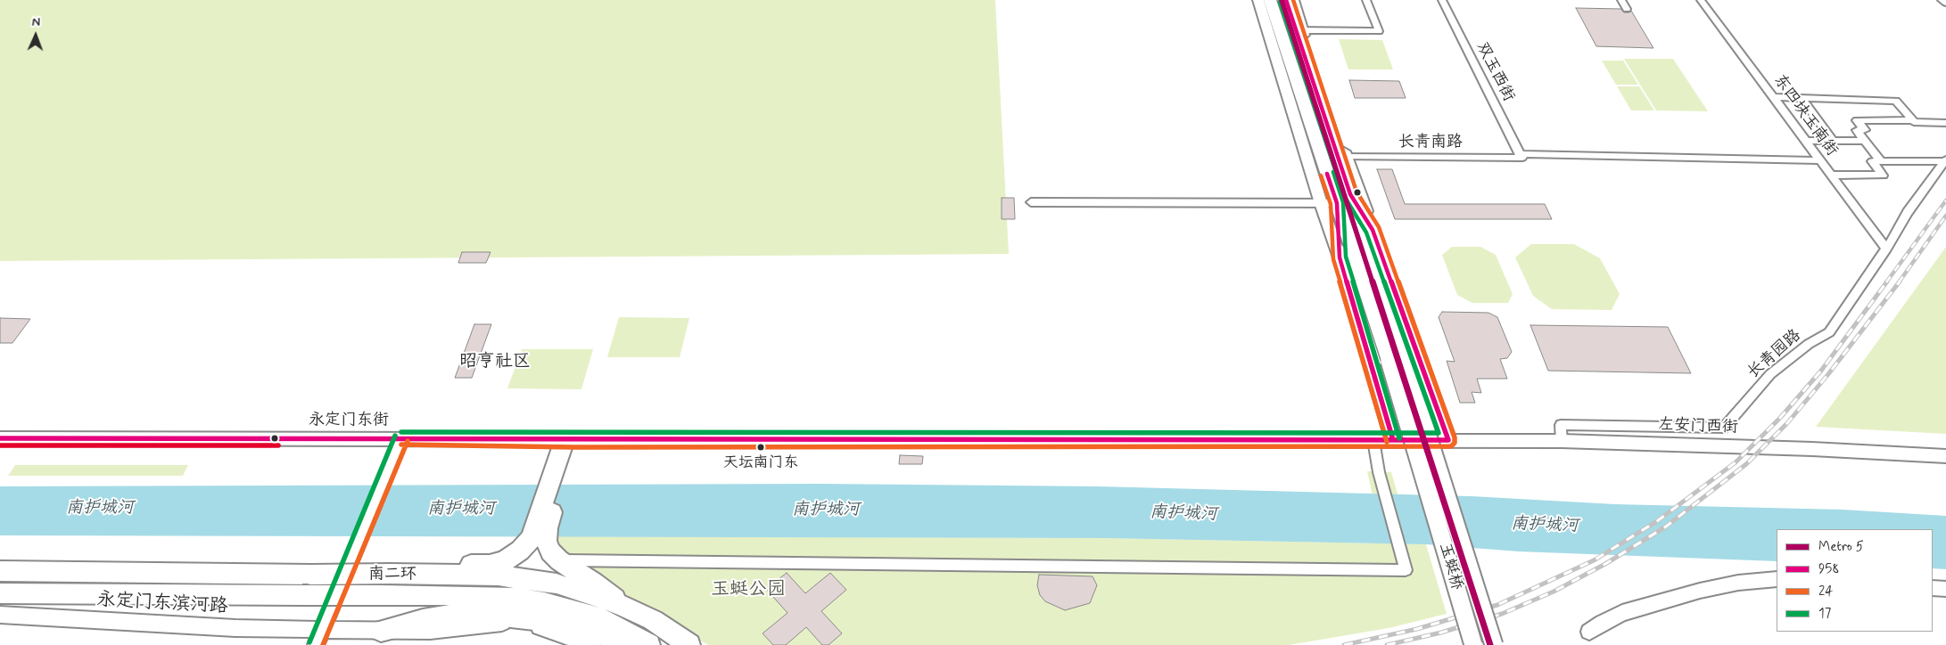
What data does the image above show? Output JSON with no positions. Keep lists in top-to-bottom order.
{
  "streets": {
    "highway": ["南二环"],
    "main road": ["玉蜓桥"],
    "street": [
      "双玉西街",
      "东四块玉南街",
      "长青南路",
      "长青园路",
      "永定门东街",
      "左安门西街",
      "永定门东滨河路"
    ]
  },
  "crossings": [
    ["双玉西街", "长青南路"],
    ["东四块玉南街", "长青南路"],
    ["东四块玉南街", "长青园路"],
    ["长青园路", "左安门西街"],
    ["永定门东街", "左安门西街"]
  ],
  "districts": ["昭亨社区"],
  "water": ["南护城河"],
  "parks": ["玉蜓公园"],
  "places": ["天坛南门东"],
  "lines": [
    "metro line 5",
    "transit line 958",
    "transit line 24",
    "transit line 17"
  ],
  "legend": [
    "Metro 5",
    "958",
    "24",
    "17"
  ],
  "north": "top"
}
